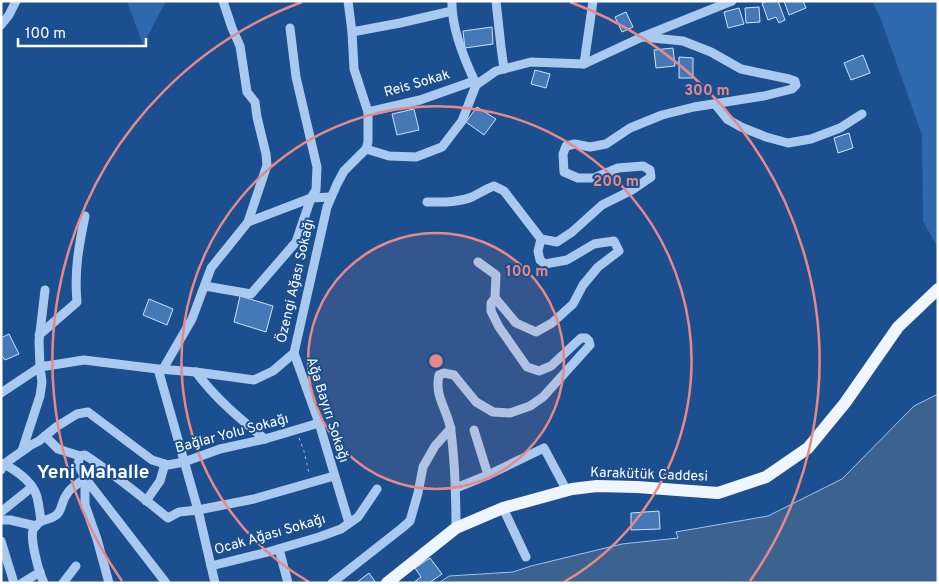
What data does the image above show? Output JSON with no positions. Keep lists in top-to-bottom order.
{
  "streets": {
    "main road": ["Karakütük Caddesi"],
    "street": [
      "Reis Sokak",
      "Özengi Ağası Sokağı",
      "Ağa Bayırı Sokağı",
      "Bağlar Yolu Sokağı",
      "Ocak Ağası Sokağı"
    ]
  },
  "crossings": [
    ["Özengi Ağası Sokağı", "Ağa Bayırı Sokağı"],
    ["Ağa Bayırı Sokağı", "Bağlar Yolu Sokağı"],
    ["Ağa Bayırı Sokağı", "Ocak Ağası Sokağı"]
  ],
  "districts": ["Yeni Mahalle"],
  "scale_bar": "100 m",
  "rings": ["300 m", "200 m", "100 m"]
}
